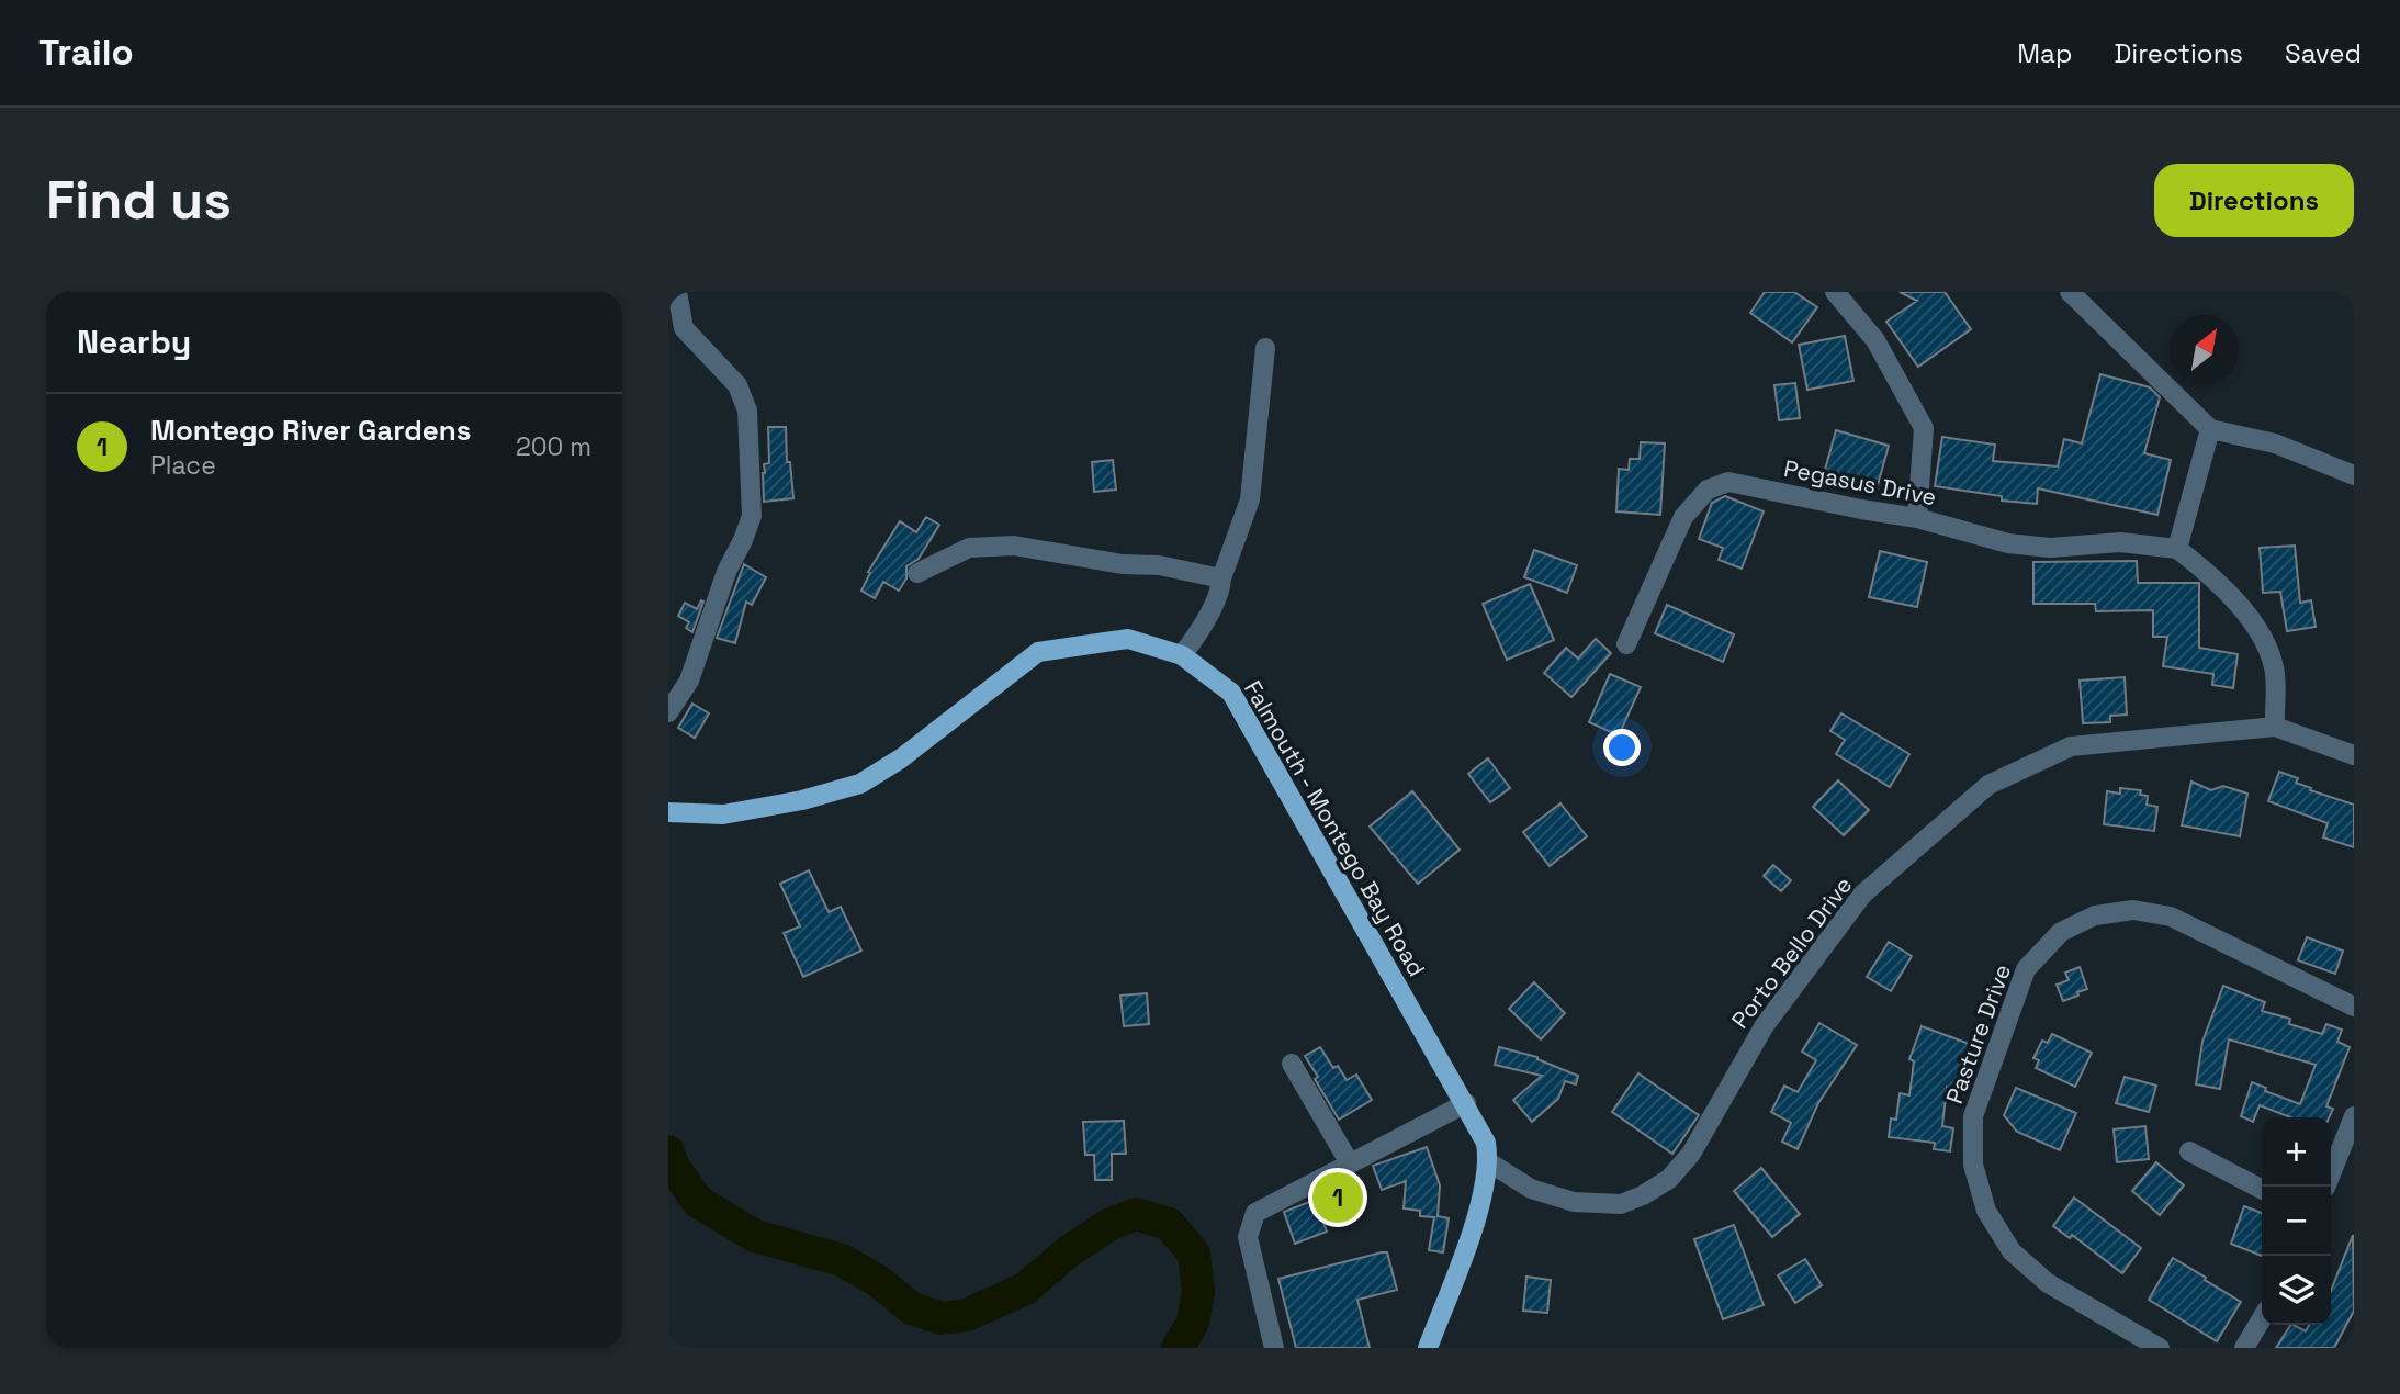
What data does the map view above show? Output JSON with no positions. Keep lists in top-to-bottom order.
{
  "streets": {
    "main road": ["Falmouth - Montego Bay Road"],
    "street": ["Pegasus Drive", "Porto Bello Drive", "Pasture Drive"]
  },
  "crossings": [
    ["Falmouth - Montego Bay Road", "Porto Bello Drive"]
  ],
  "north": "top right",
  "page": {
    "header": "Trailo",
    "nav": ["Map", "Directions", "Saved"],
    "buttons": "Directions",
    "title": "Find us",
    "heading": "Nearby",
    "list": [
      {
        "mark": "1",
        "name": "Montego River Gardens",
        "note": "Place",
        "value": "200 m"
      }
    ],
    "map_buttons": ["+", "−"],
    "pins": "1"
  }
}
